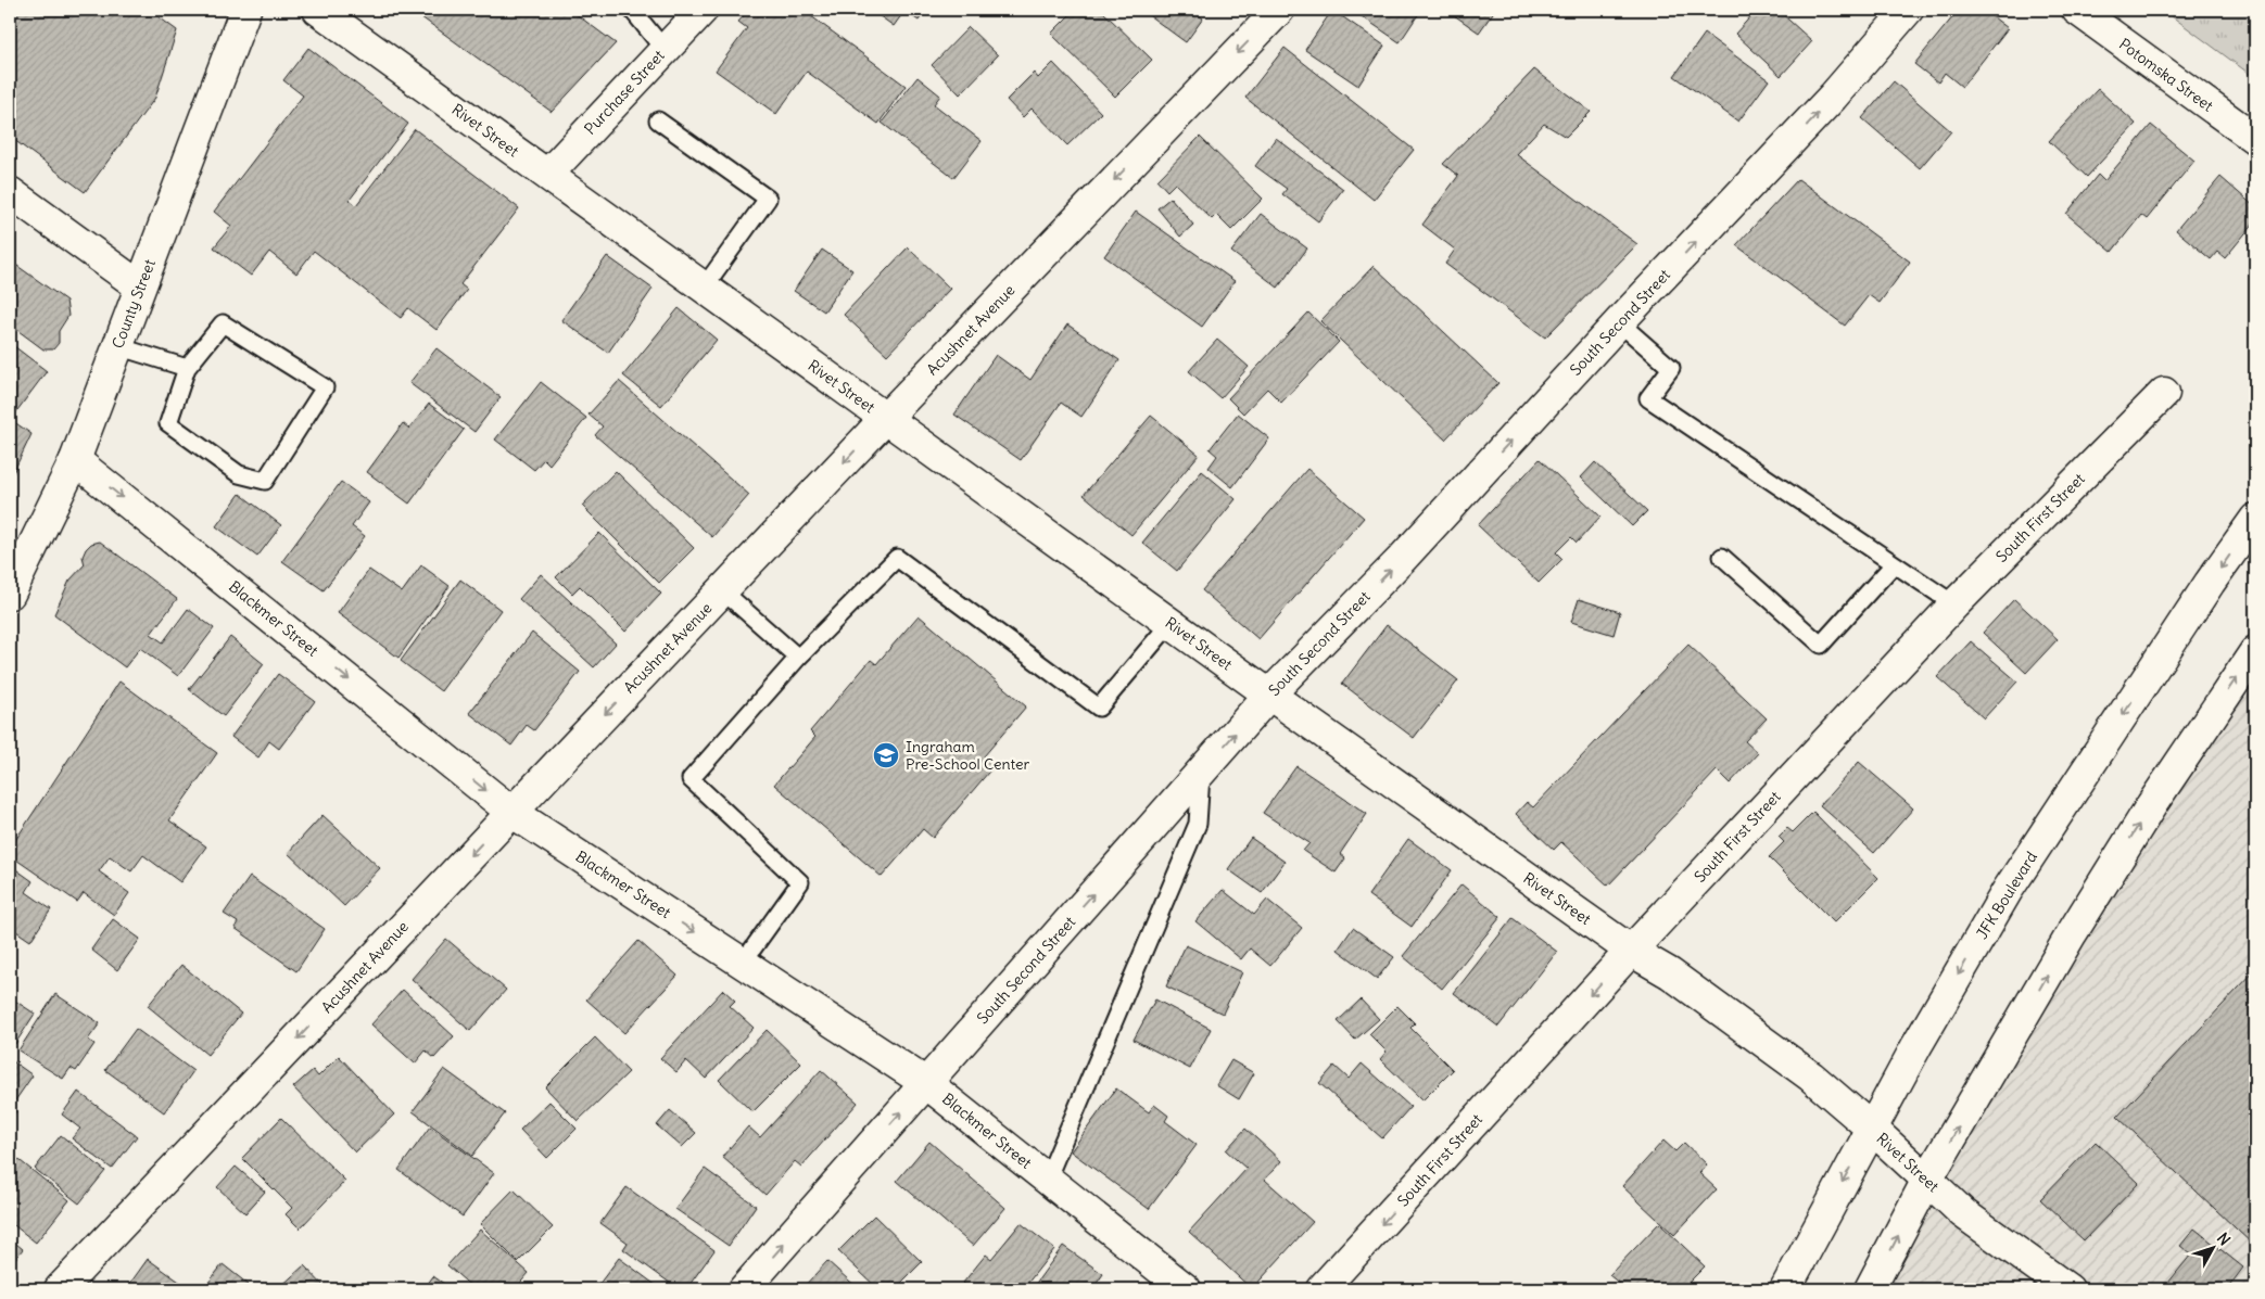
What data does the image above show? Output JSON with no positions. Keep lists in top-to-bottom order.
{
  "streets": {
    "street": [
      "Potomska Street",
      "Purchase Street",
      "Rivet Street",
      "County Street",
      "South Second Street",
      "Acushnet Avenue",
      "South First Street",
      "Blackmer Street",
      "JFK Boulevard"
    ]
  },
  "crossings": [
    ["Purchase Street", "Rivet Street"],
    ["Rivet Street", "South Second Street"],
    ["Rivet Street", "Acushnet Avenue"],
    ["Rivet Street", "South First Street"],
    ["Rivet Street", "JFK Boulevard"],
    ["County Street", "Blackmer Street"],
    ["South Second Street", "Blackmer Street"],
    ["Acushnet Avenue", "Blackmer Street"]
  ],
  "one_way": [
    "South Second Street",
    "Acushnet Avenue",
    "South First Street",
    "Blackmer Street"
  ],
  "places": {
    "school or university": ["Ingraham Pre-School Center"]
  },
  "north": "top right"
}
